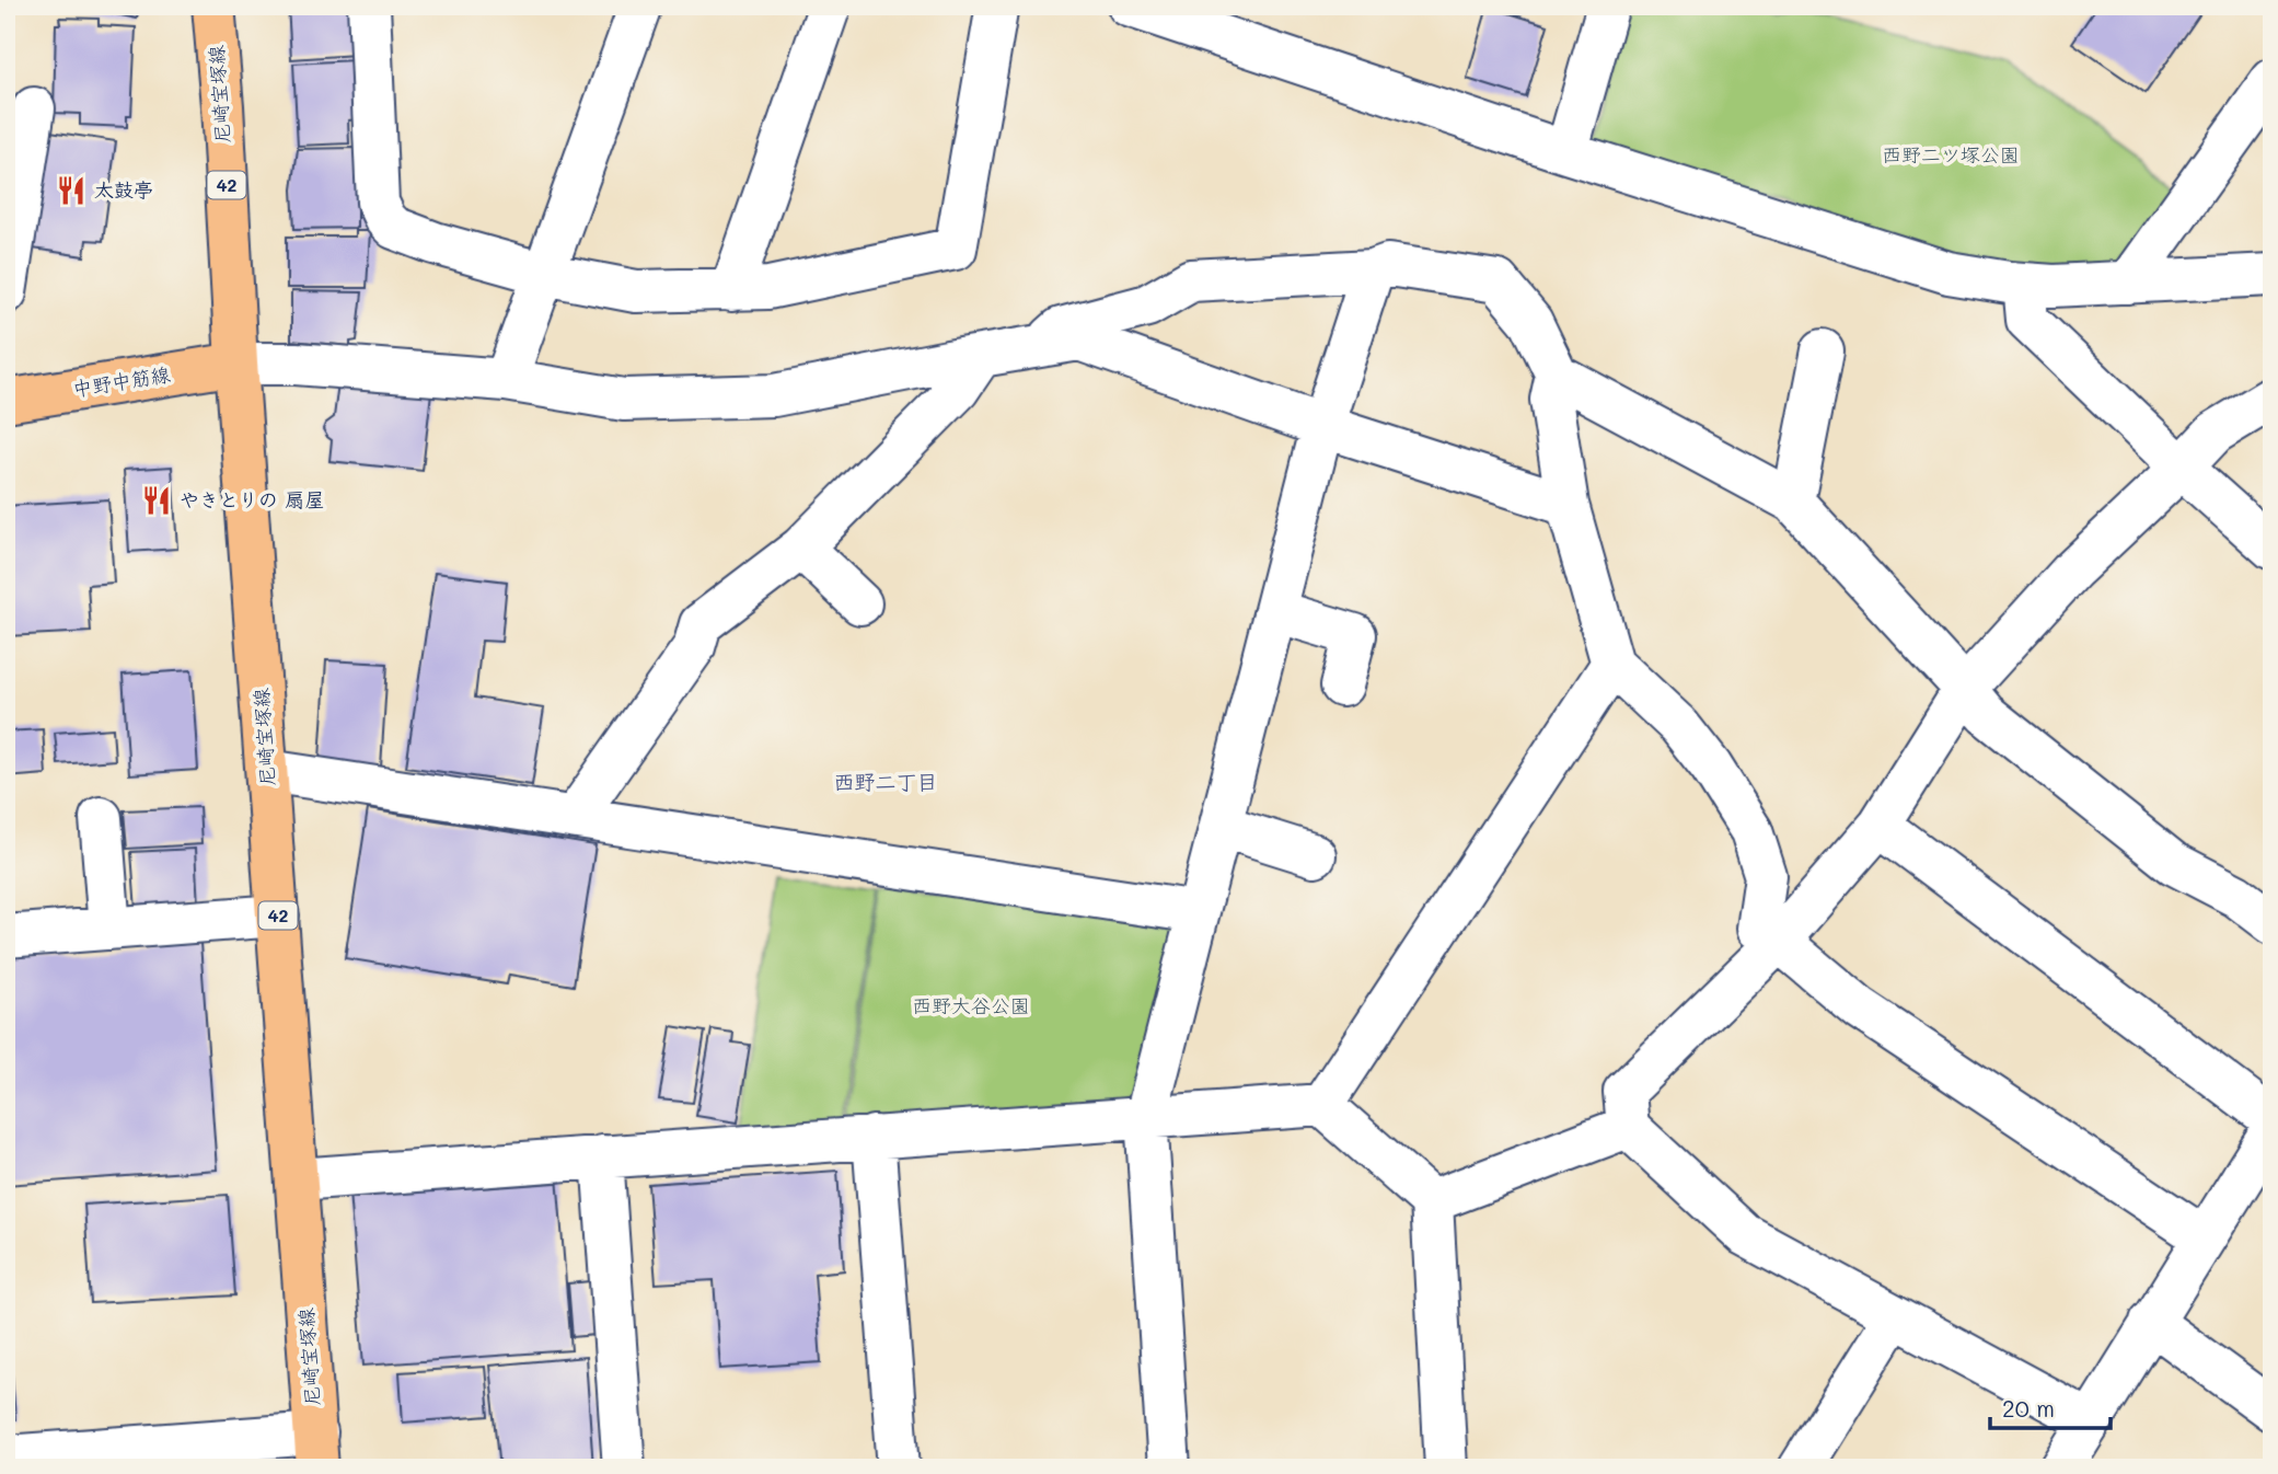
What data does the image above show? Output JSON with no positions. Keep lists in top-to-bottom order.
{
  "streets": {
    "main road": ["尼崎宝塚線", "42", "中野中筋線"]
  },
  "crossings": [
    ["尼崎宝塚線", "中野中筋線"]
  ],
  "districts": ["西野二丁目"],
  "parks": ["西野二ツ塚公園", "西野大谷公園"],
  "places": {
    "restaurant": ["太鼓亭", "やきとりの 扇屋"]
  },
  "scale_bar": "20 m"
}
